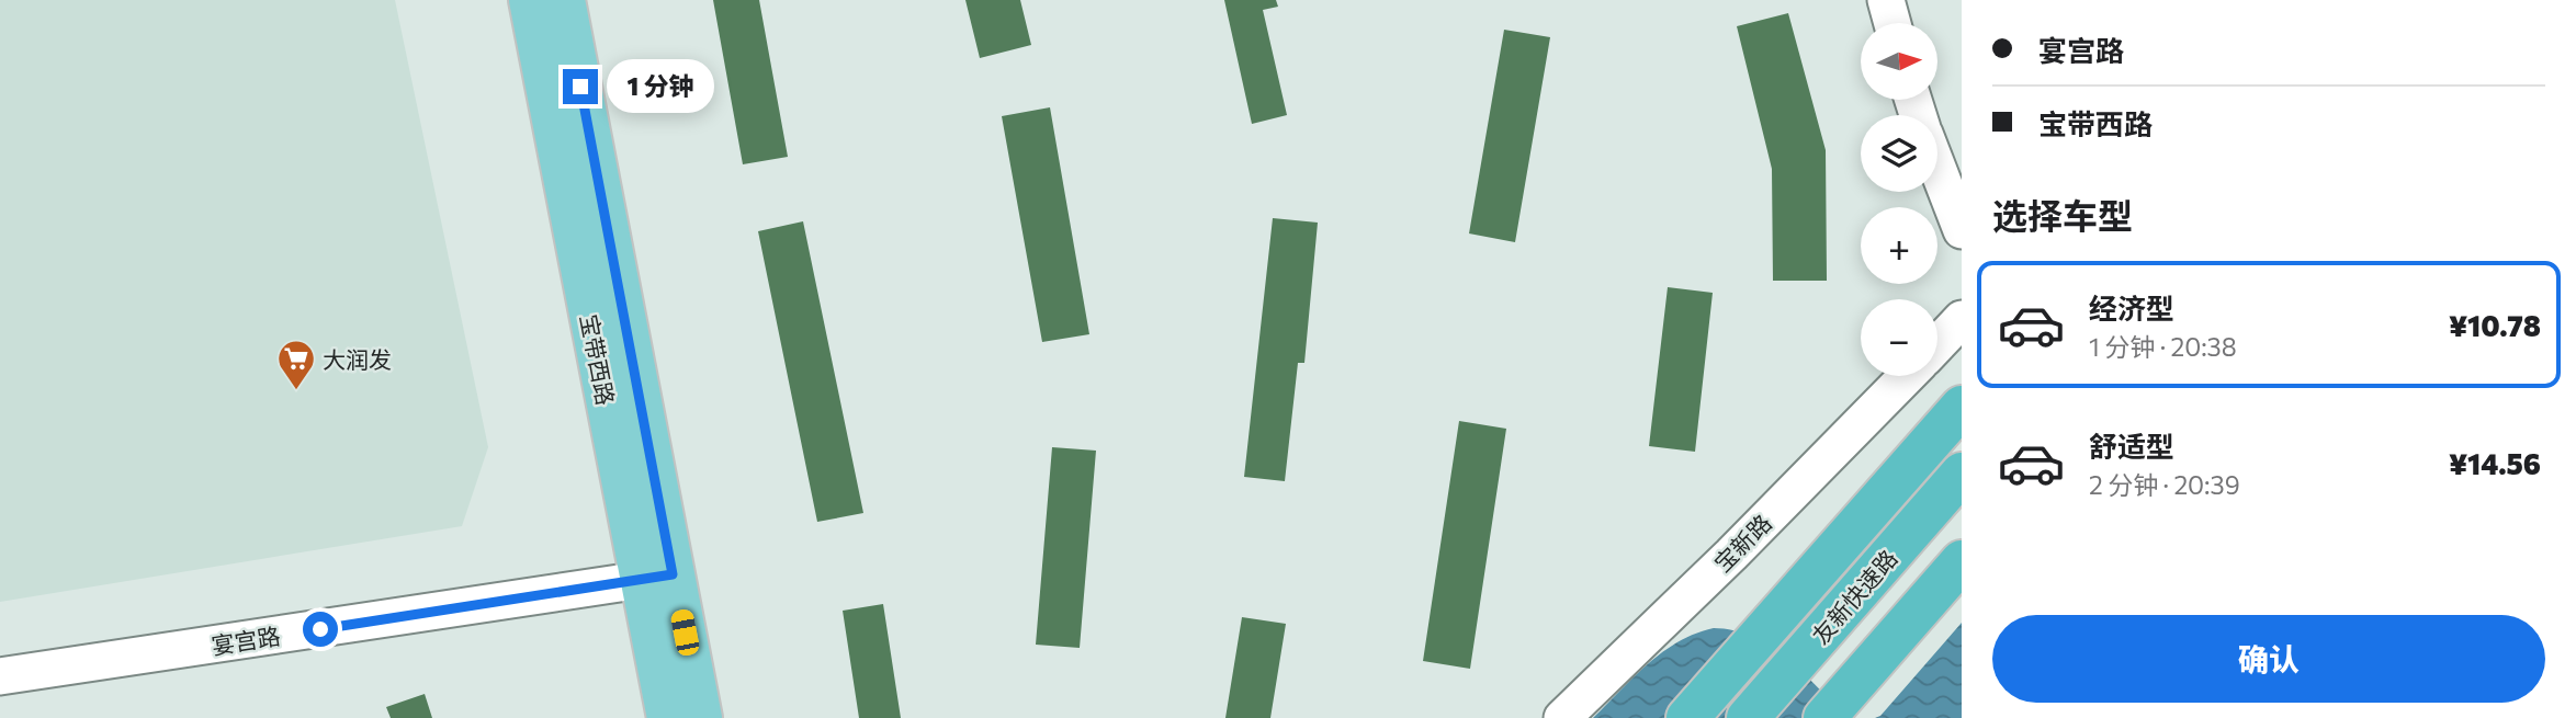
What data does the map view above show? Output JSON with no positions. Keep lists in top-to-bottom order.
{
  "streets": {
    "highway": ["友新快速路"],
    "main road": ["宝带西路"],
    "street": ["宝新路", "宴宫路"]
  },
  "crossings": [
    ["宝带西路", "宴宫路"]
  ],
  "places": {
    "supermarket": ["大润发"]
  },
  "north": "right",
  "page": {
    "banner": ["宴宫路", "宝带西路"],
    "map_buttons": ["+", "−"],
    "bubble": "1 分钟",
    "heading": "选择车型",
    "list": [
      {
        "name": "经济型",
        "note": "1 分钟 · 20:38",
        "value": "¥10.78"
      },
      {
        "name": "舒适型",
        "note": "2 分钟 · 20:39",
        "value": "¥14.56"
      }
    ],
    "buttons": "确认"
  }
}
